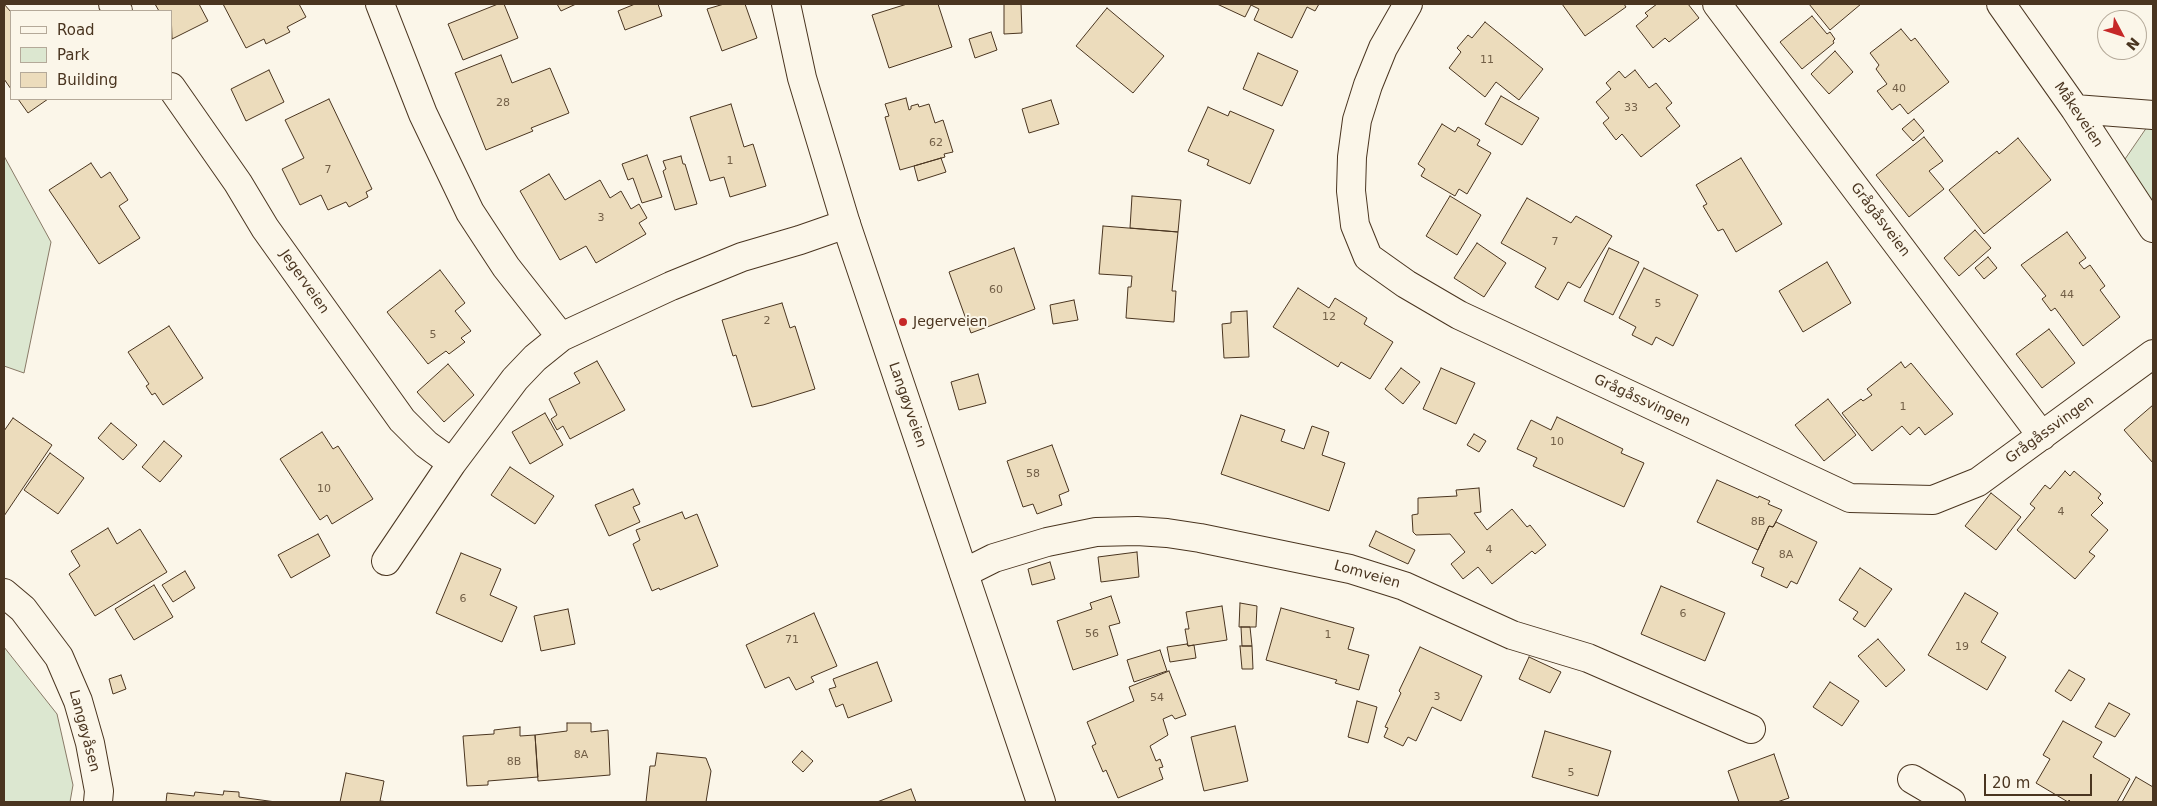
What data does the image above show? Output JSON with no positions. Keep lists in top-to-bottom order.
{
  "streets": {
    "street": [
      "Måkeveien",
      "Grågåsveien",
      "Jegerveien",
      "Grågåssvingen",
      "Langøyveien",
      "Lomveien",
      "Langøyåsen"
    ]
  },
  "crossings": [
    ["Grågåsveien", "Grågåssvingen"],
    ["Langøyveien", "Lomveien"]
  ],
  "places": ["Jegerveien"],
  "house_numbers": [
    "11",
    "40",
    "28",
    "33",
    "62",
    "1",
    "7",
    "3",
    "7",
    "60",
    "44",
    "5",
    "12",
    "2",
    "5",
    "1",
    "10",
    "58",
    "10",
    "4",
    "8B",
    "4",
    "8A",
    "6",
    "6",
    "56",
    "1",
    "71",
    "19",
    "3",
    "54",
    "8A",
    "8B",
    "5"
  ],
  "legend": ["Road", "Park", "Building"],
  "scale_bar": "20 m",
  "north": "bottom right"
}
